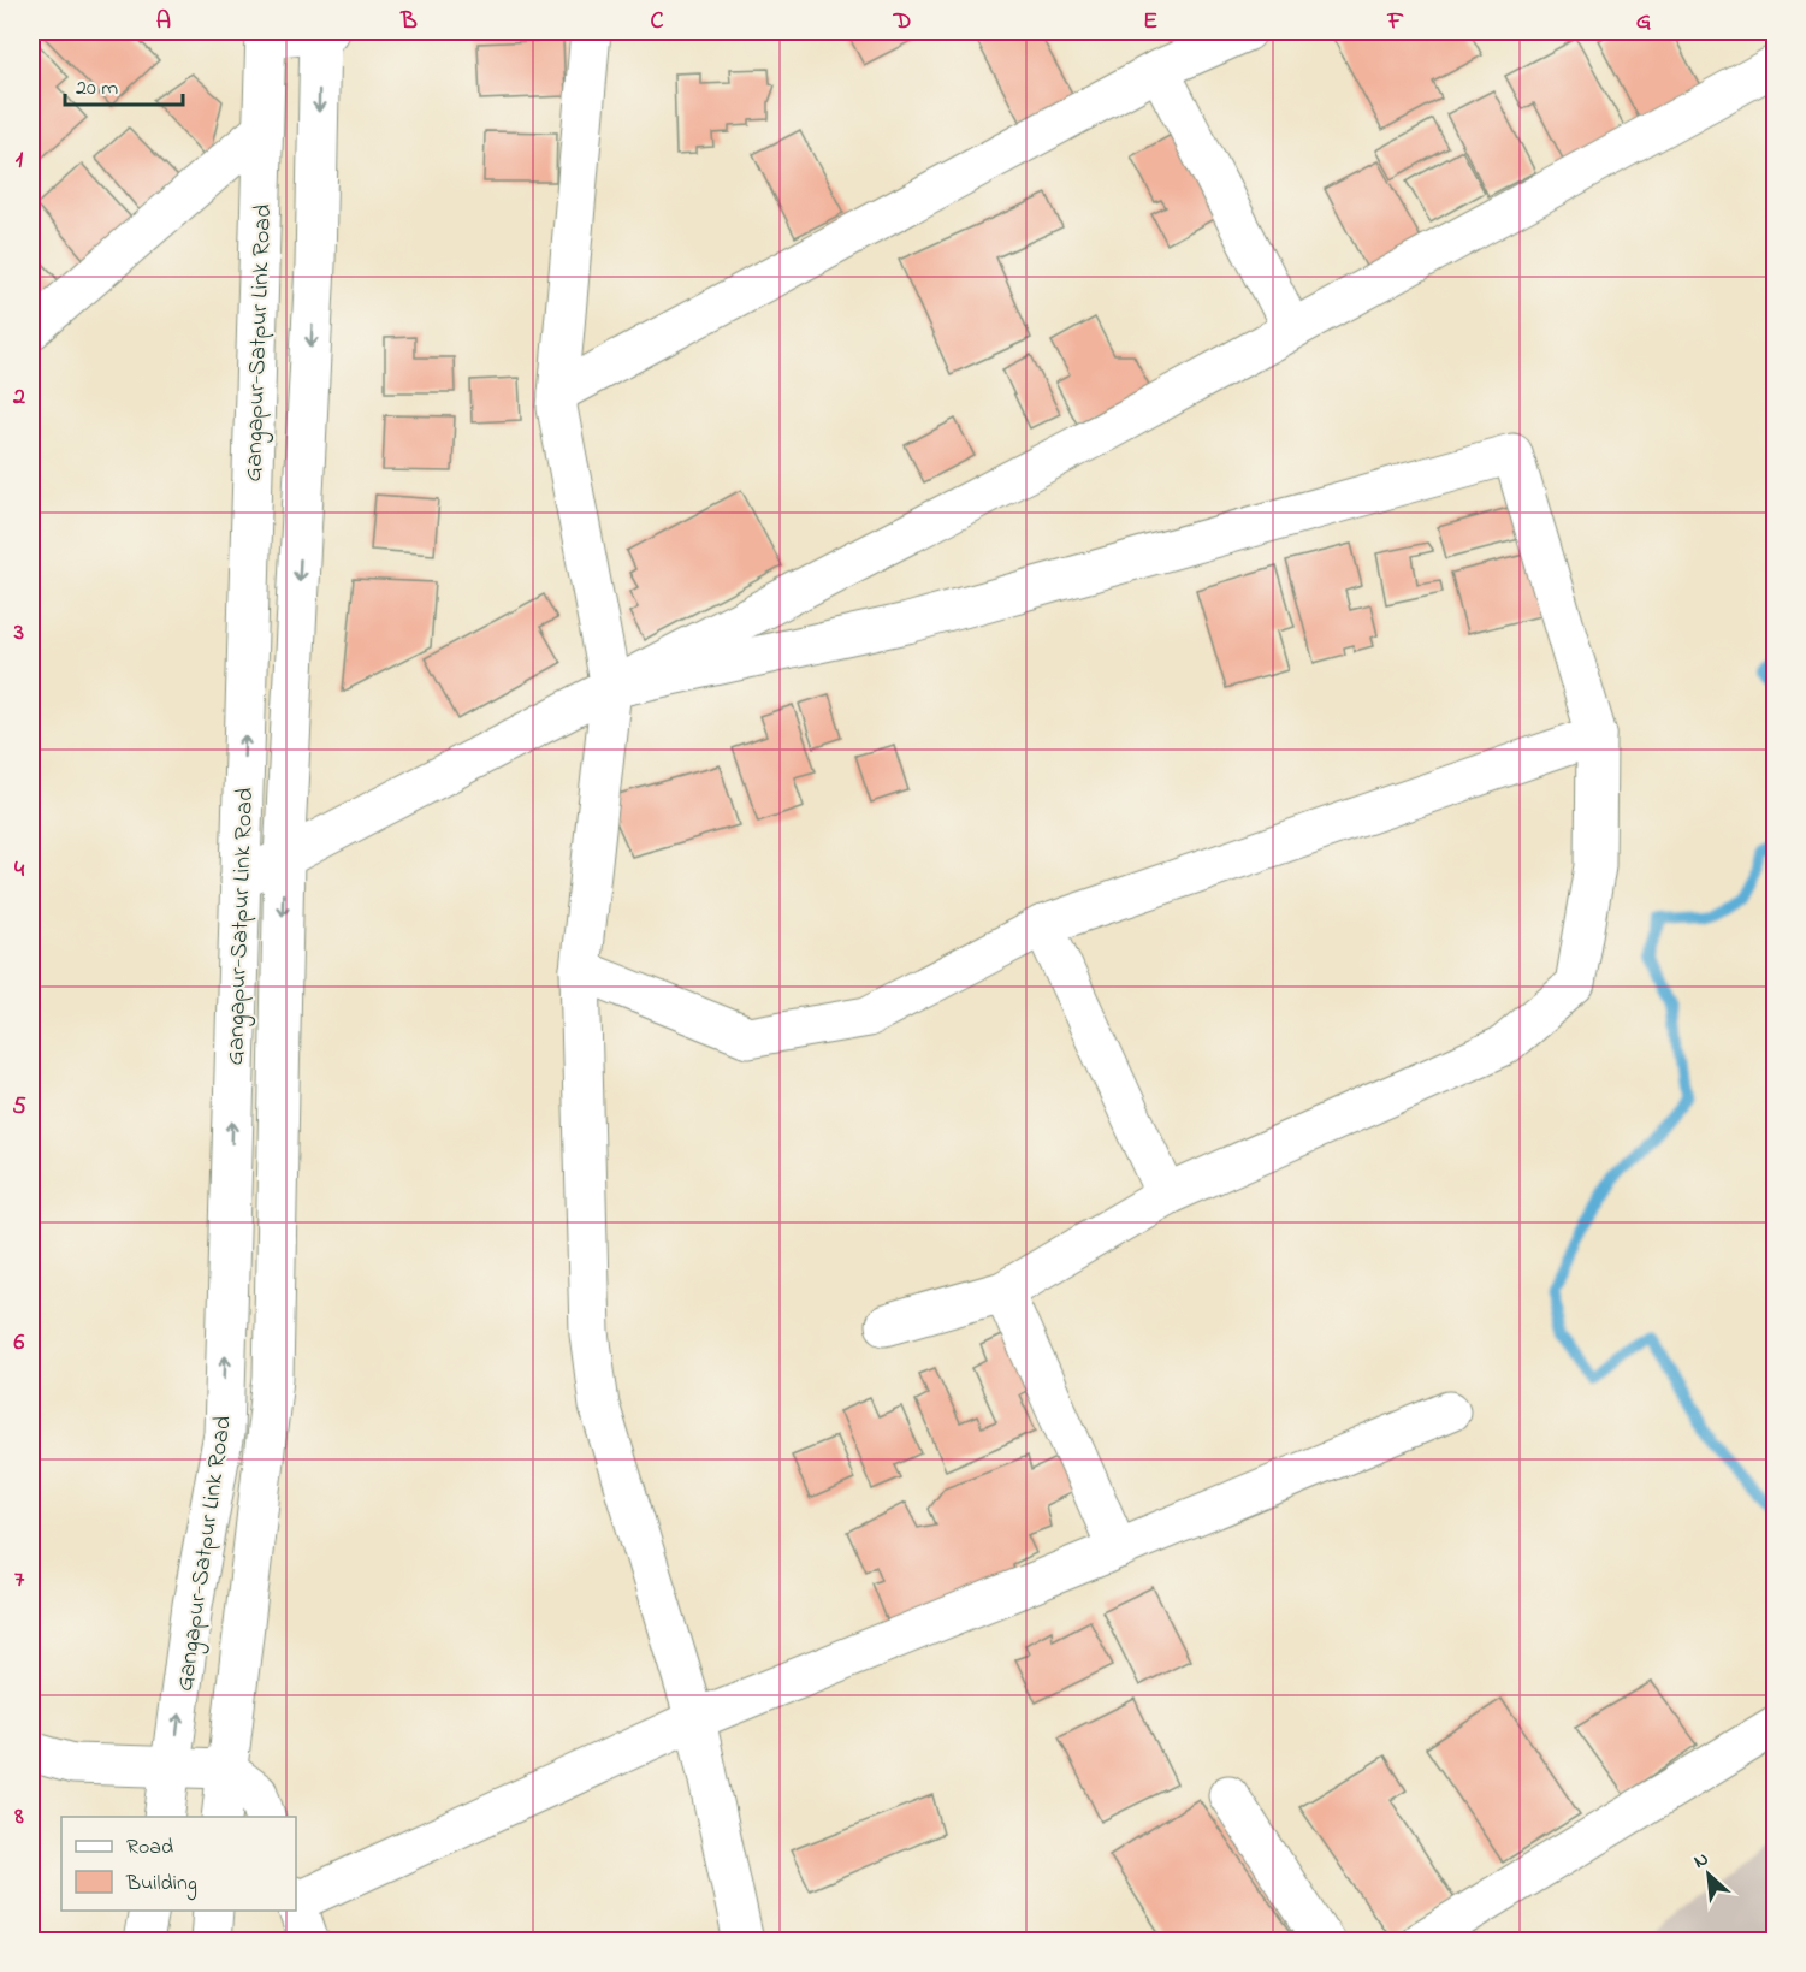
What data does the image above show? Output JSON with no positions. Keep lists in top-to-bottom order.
{
  "streets": {
    "street": ["Gangapur-Satpur Link Road"]
  },
  "legend": ["Road", "Building"],
  "scale_bar": "20 m",
  "north": "top left",
  "grid": {
    "columns": [
      "A",
      "B",
      "C",
      "D",
      "E",
      "F",
      "G"
    ],
    "rows": [
      "1",
      "2",
      "3",
      "4",
      "5",
      "6",
      "7",
      "8"
    ]
  }
}
